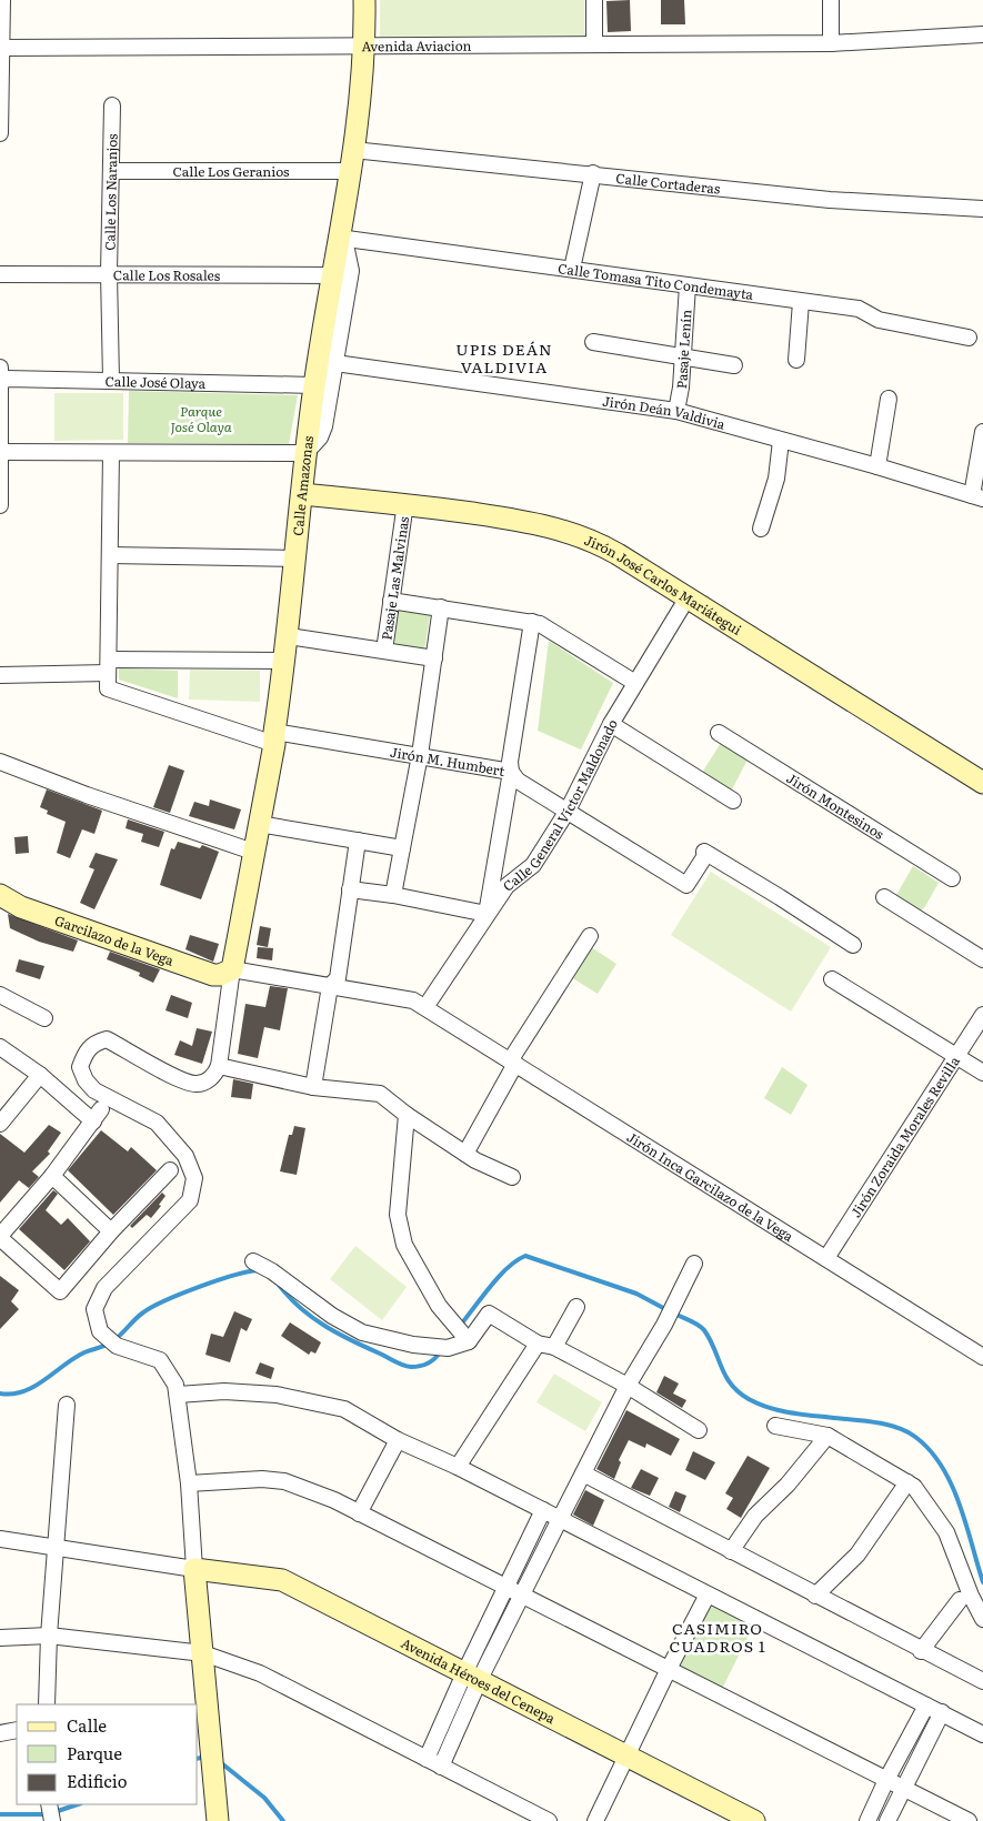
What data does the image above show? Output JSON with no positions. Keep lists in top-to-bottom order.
{
  "streets": {
    "street": [
      "Avenida Aviacion",
      "Calle Los Geranios",
      "Calle Cortaderas",
      "Calle Los Naranjos",
      "Calle Los Rosales",
      "Calle Tomasa Tito Condemayta",
      "Pasaje Lenín",
      "Calle José Olaya",
      "Jirón Deán Valdivia",
      "Calle Amazonas",
      "Pasaje Las Malvinas",
      "Jirón José Carlos Mariátegui",
      "Jirón M. Humbert",
      "Calle General Víctor Maldonado",
      "Jirón Montesinos",
      "Garcilazo de la Vega",
      "Jirón Zoraida Morales Revilla",
      "Jirón Inca Garcilazo de la Vega",
      "Avenida Héroes del Cenepa"
    ]
  },
  "crossings": [
    ["Avenida Aviacion", "Calle Amazonas"],
    ["Calle Los Geranios", "Calle Los Naranjos"],
    ["Calle Los Geranios", "Calle Amazonas"],
    ["Calle Cortaderas", "Calle Amazonas"],
    ["Calle Los Naranjos", "Calle Los Rosales"],
    ["Calle Los Naranjos", "Calle José Olaya"],
    ["Calle Los Rosales", "Calle Amazonas"],
    ["Calle Tomasa Tito Condemayta", "Pasaje Lenín"],
    ["Calle Tomasa Tito Condemayta", "Calle Amazonas"],
    ["Pasaje Lenín", "Jirón Deán Valdivia"],
    ["Calle José Olaya", "Calle Amazonas"],
    ["Calle Amazonas", "Jirón José Carlos Mariátegui"],
    ["Calle Amazonas", "Jirón M. Humbert"],
    ["Calle Amazonas", "Garcilazo de la Vega"],
    ["Calle Amazonas", "Jirón Inca Garcilazo de la Vega"],
    ["Pasaje Las Malvinas", "Jirón José Carlos Mariátegui"],
    ["Jirón José Carlos Mariátegui", "Calle General Víctor Maldonado"],
    ["Jirón M. Humbert", "Calle General Víctor Maldonado"],
    ["Calle General Víctor Maldonado", "Jirón Inca Garcilazo de la Vega"],
    ["Garcilazo de la Vega", "Jirón Inca Garcilazo de la Vega"],
    ["Jirón Zoraida Morales Revilla", "Jirón Inca Garcilazo de la Vega"]
  ],
  "districts": ["UPIS DEÁN VALDIVIA", "CASIMIRO CUADROS 1"],
  "parks": ["Parque José Olaya"],
  "legend": ["Calle", "Parque", "Edificio"]
}
